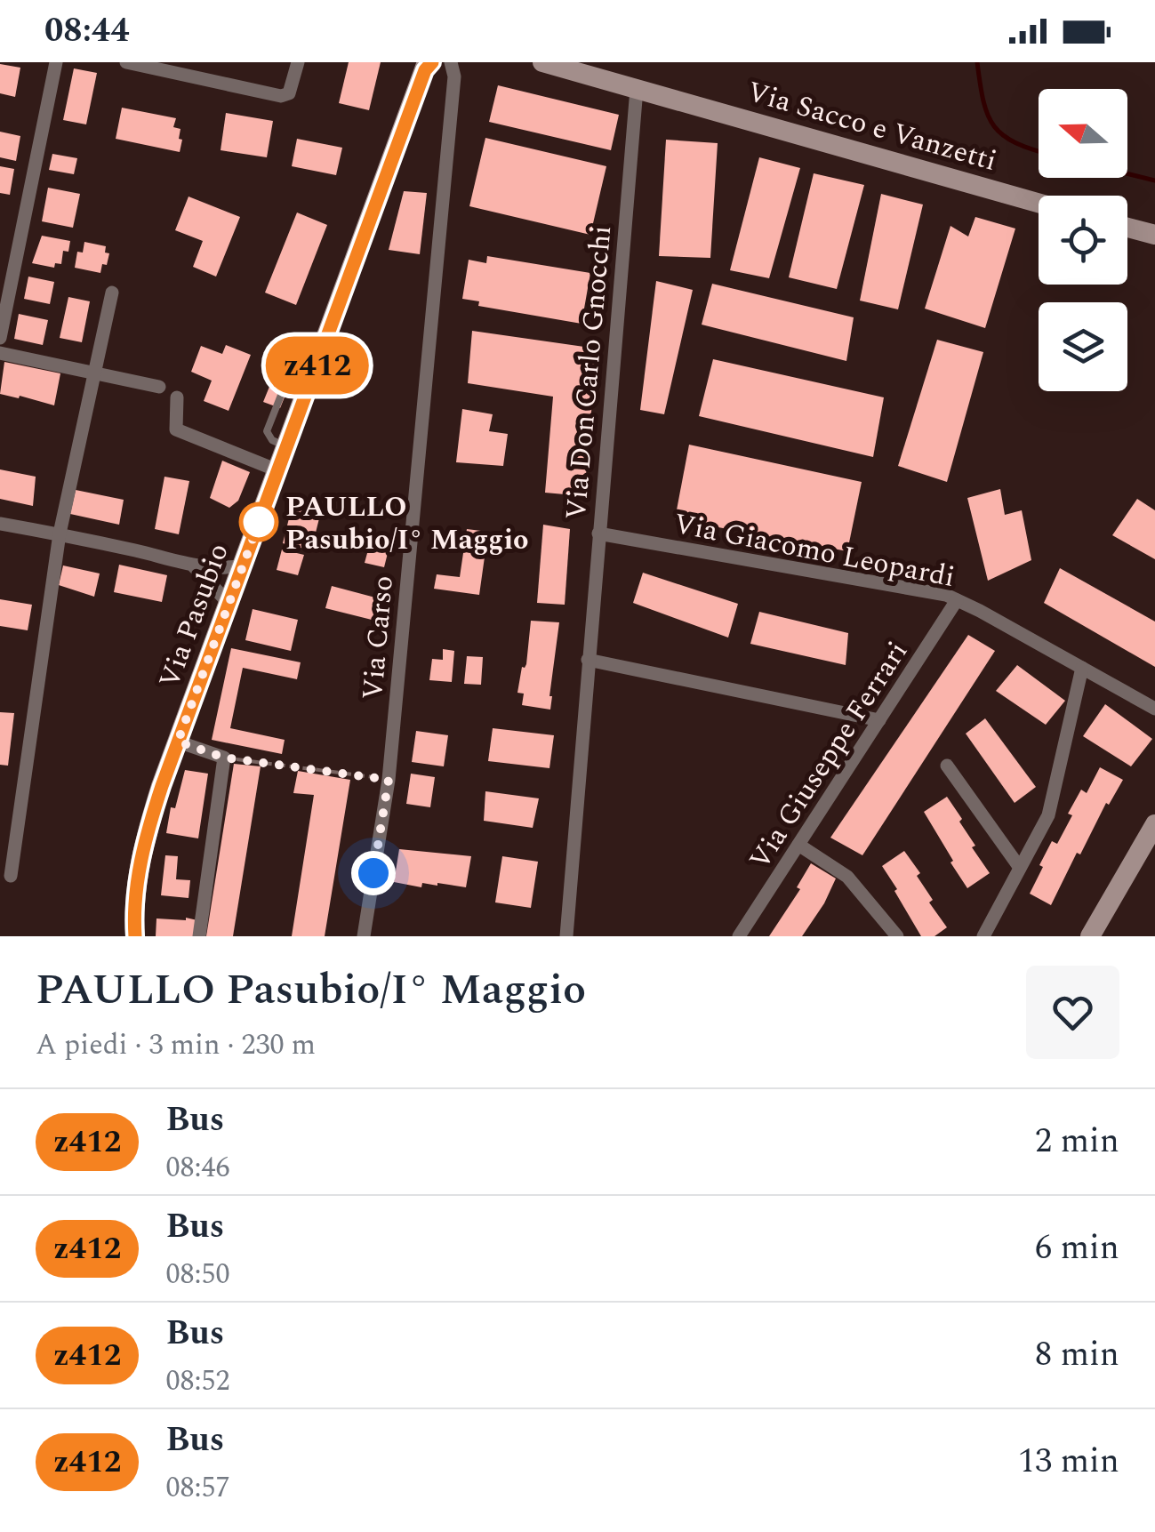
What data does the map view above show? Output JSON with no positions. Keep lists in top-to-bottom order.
{
  "streets": {
    "street": [
      "Via Sacco e Vanzetti",
      "Via Don Carlo Gnocchi",
      "Via Giacomo Leopardi",
      "Via Pasubio",
      "Via Carso",
      "Via Giuseppe Ferrari"
    ]
  },
  "crossings": [
    ["Via Sacco e Vanzetti", "Via Don Carlo Gnocchi"],
    ["Via Don Carlo Gnocchi", "Via Giacomo Leopardi"],
    ["Via Giacomo Leopardi", "Via Giuseppe Ferrari"]
  ],
  "places": ["PAULLO Pasubio/I° Maggio"],
  "lines": ["bus line z412"],
  "north": "left",
  "page": {
    "status": "08:44",
    "on_map": "z412",
    "heading": ["PAULLO Pasubio/I° Maggio", "A piedi · 3 min · 230 m"],
    "list": [
      {
        "mark": "z412",
        "name": "Bus",
        "note": "08:46",
        "value": "2 min"
      },
      {
        "mark": "z412",
        "name": "Bus",
        "note": "08:50",
        "value": "6 min"
      },
      {
        "mark": "z412",
        "name": "Bus",
        "note": "08:52",
        "value": "8 min"
      },
      {
        "mark": "z412",
        "name": "Bus",
        "note": "08:57",
        "value": "13 min"
      }
    ]
  }
}
